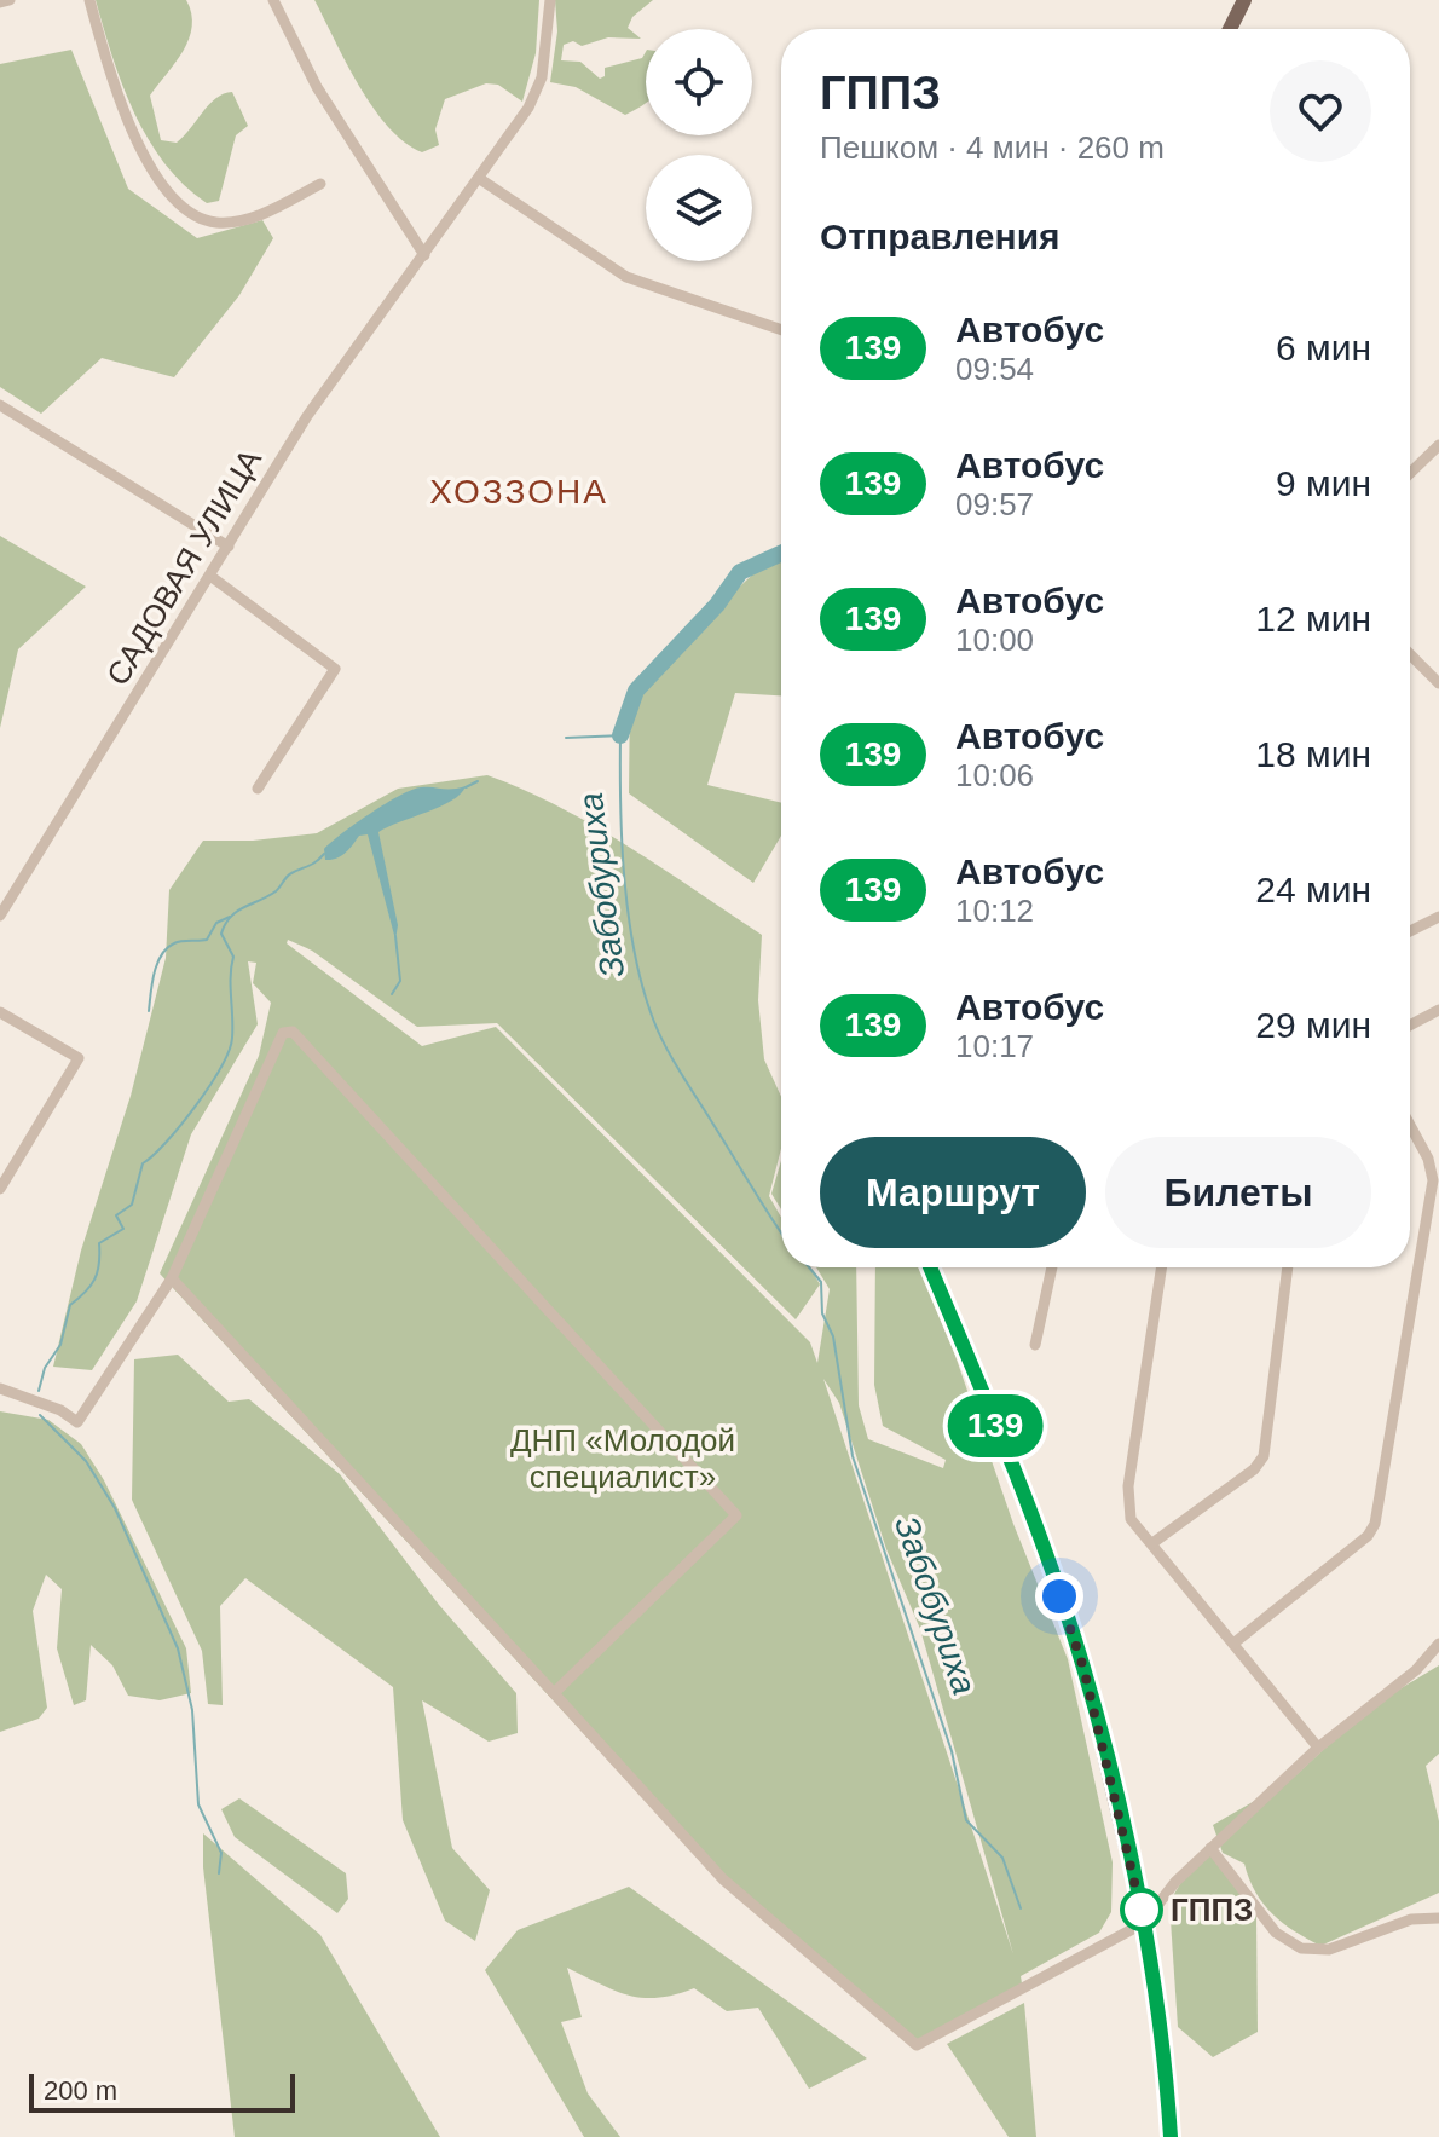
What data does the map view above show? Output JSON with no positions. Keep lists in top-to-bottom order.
{
  "streets": {
    "street": ["САДОВАЯ УЛИЦА"]
  },
  "districts": ["ХОЗЗОНА"],
  "water": ["Забобуриха"],
  "parks": ["ДНП «Молодой специалист»"],
  "places": ["ГППЗ"],
  "lines": ["bus line 139"],
  "scale_bar": "200 m",
  "page": {
    "on_map": "139",
    "heading": [
      ["ГППЗ", "Пешком · 4 мин · 260 m"],
      "Отправления"
    ],
    "list": [
      {
        "mark": "139",
        "name": "Автобус",
        "note": "09:54",
        "value": "6 мин"
      },
      {
        "mark": "139",
        "name": "Автобус",
        "note": "09:57",
        "value": "9 мин"
      },
      {
        "mark": "139",
        "name": "Автобус",
        "note": "10:00",
        "value": "12 мин"
      },
      {
        "mark": "139",
        "name": "Автобус",
        "note": "10:06",
        "value": "18 мин"
      },
      {
        "mark": "139",
        "name": "Автобус",
        "note": "10:12",
        "value": "24 мин"
      },
      {
        "mark": "139",
        "name": "Автобус",
        "note": "10:17",
        "value": "29 мин"
      }
    ],
    "buttons": ["Маршрут", "Билеты"],
    "scale": "200 m"
  }
}
